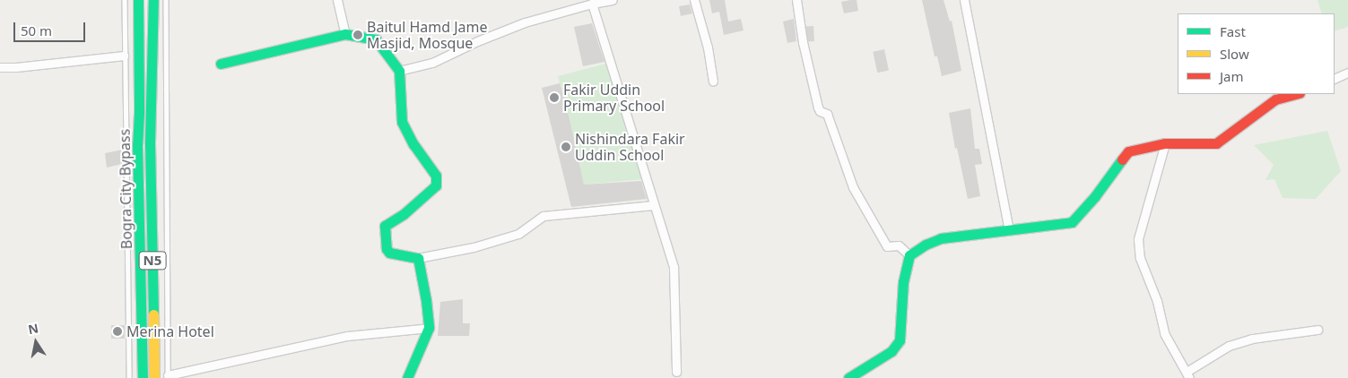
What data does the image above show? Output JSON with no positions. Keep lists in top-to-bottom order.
{
  "streets": {
    "main road": ["Bogra City Bypass", "N5"]
  },
  "places": [
    "Baitul Hamd Jame Masjid, Mosque",
    "Fakir Uddin Primary School",
    "Nishindara Fakir Uddin School",
    "Merina Hotel"
  ],
  "legend": ["Fast", "Slow", "Jam"],
  "scale_bar": "50 m",
  "north": "top"
}
